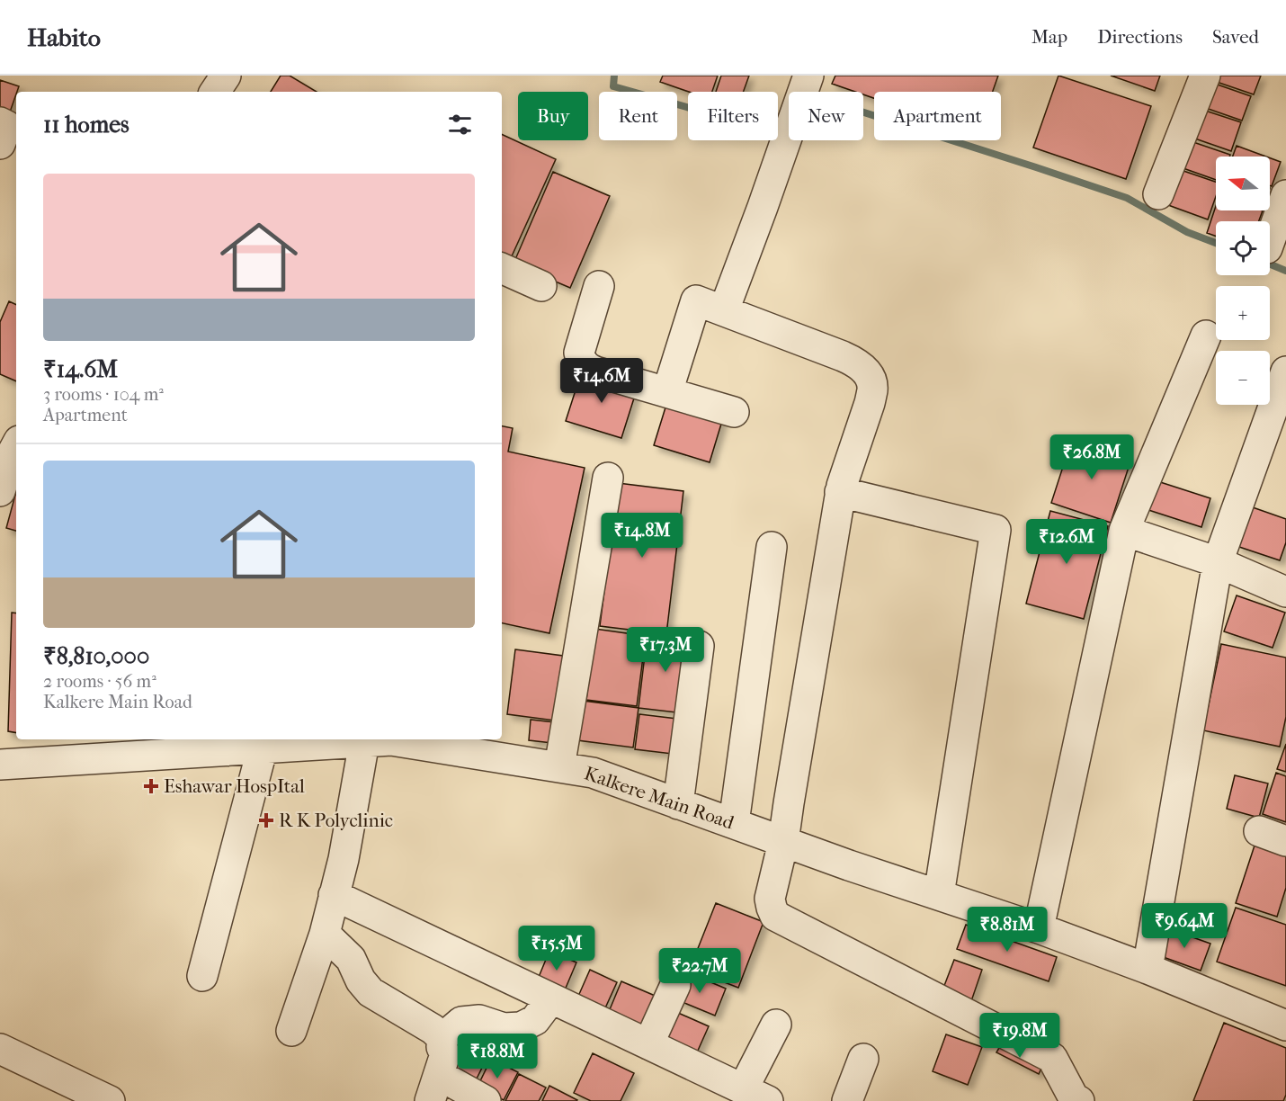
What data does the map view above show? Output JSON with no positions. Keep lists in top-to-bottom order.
{
  "streets": {
    "street": ["Kalkere Main Road"]
  },
  "places": {
    "health": ["Eshawar HospItal", "R K Polyclinic"]
  },
  "north": "left",
  "page": {
    "header": "Habito",
    "nav": ["Map", "Directions", "Saved"],
    "chip": [
      "Buy",
      "Rent",
      "Filters",
      "New",
      "Apartment"
    ],
    "heading": "11 homes",
    "map_buttons": ["+", "−"],
    "list": [
      {
        "name": "₹14.6M",
        "note": "3 rooms · 104 m² · Apartment"
      },
      {
        "name": "₹8,810,000",
        "note": "2 rooms · 56 m² · Kalkere Main Road"
      }
    ],
    "price": [
      "₹14.6M",
      "₹26.8M",
      "₹14.8M",
      "₹12.6M",
      "₹17.3M",
      "₹9.64M",
      "₹8.81M",
      "₹15.5M",
      "₹22.7M",
      "₹19.8M",
      "₹18.8M"
    ]
  }
}
